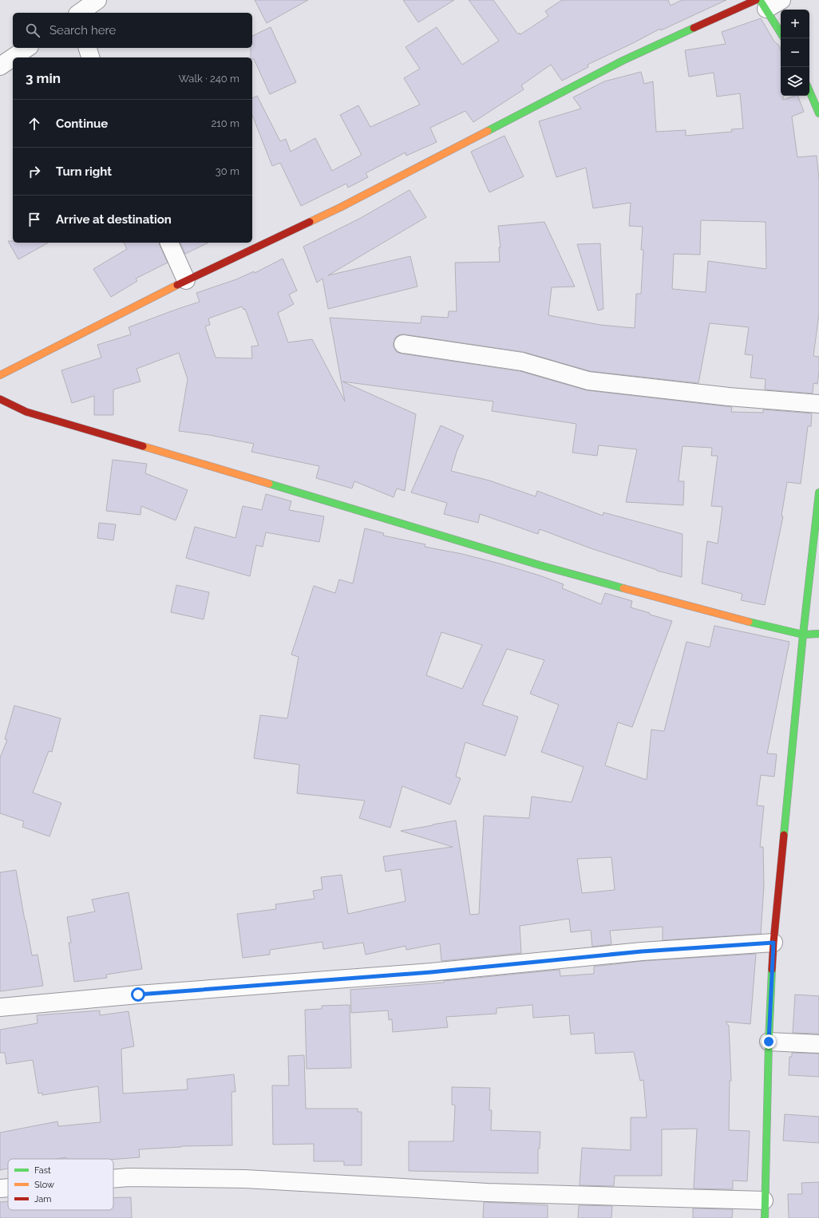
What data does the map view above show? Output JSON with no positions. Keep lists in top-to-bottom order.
{
  "legend": ["Fast", "Slow", "Jam"],
  "page": {
    "map_buttons": ["+", "−"],
    "search": "Search here",
    "heading": ["3 min", "Walk · 240 m"],
    "list": [
      ["Continue", "210 m"],
      ["Turn right", "30 m"],
      "Arrive at destination"
    ]
  }
}
